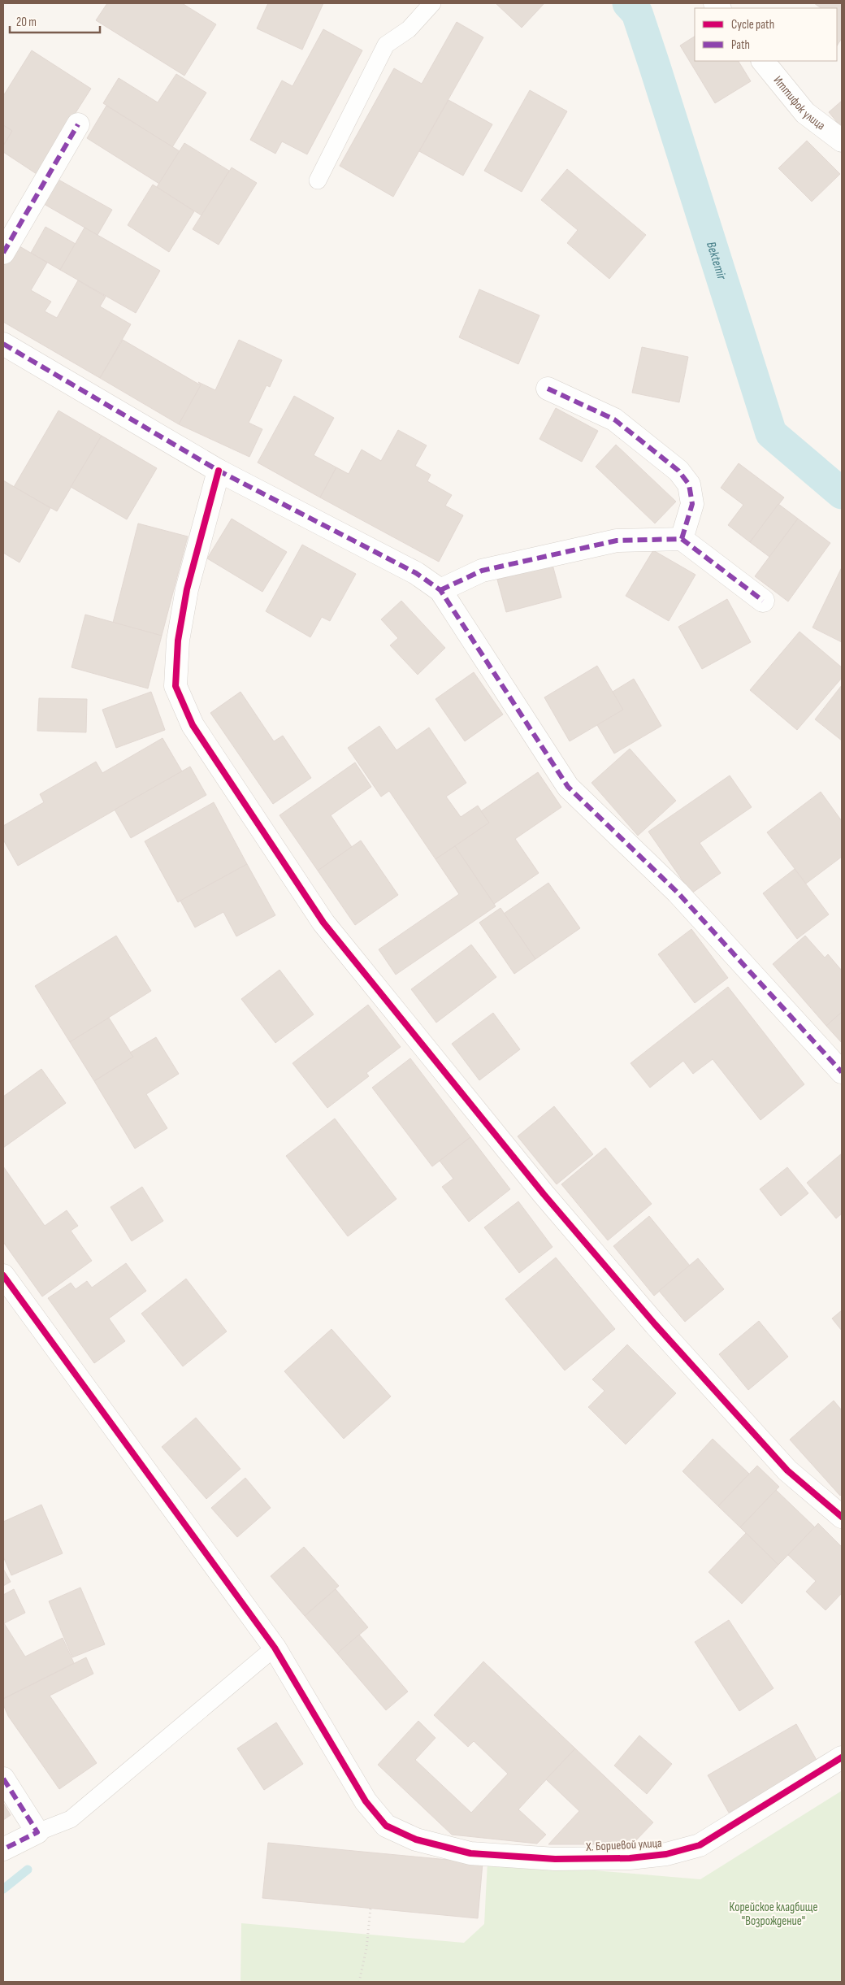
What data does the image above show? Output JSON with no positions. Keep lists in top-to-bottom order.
{
  "streets": {
    "street": ["Иттифок улица", "Х. Бориевой улица"]
  },
  "water": ["Bektemir"],
  "parks": ["Корейское кладбище \"Возрождение\""],
  "legend": ["Cycle path", "Path"],
  "scale_bar": "20 m"
}
